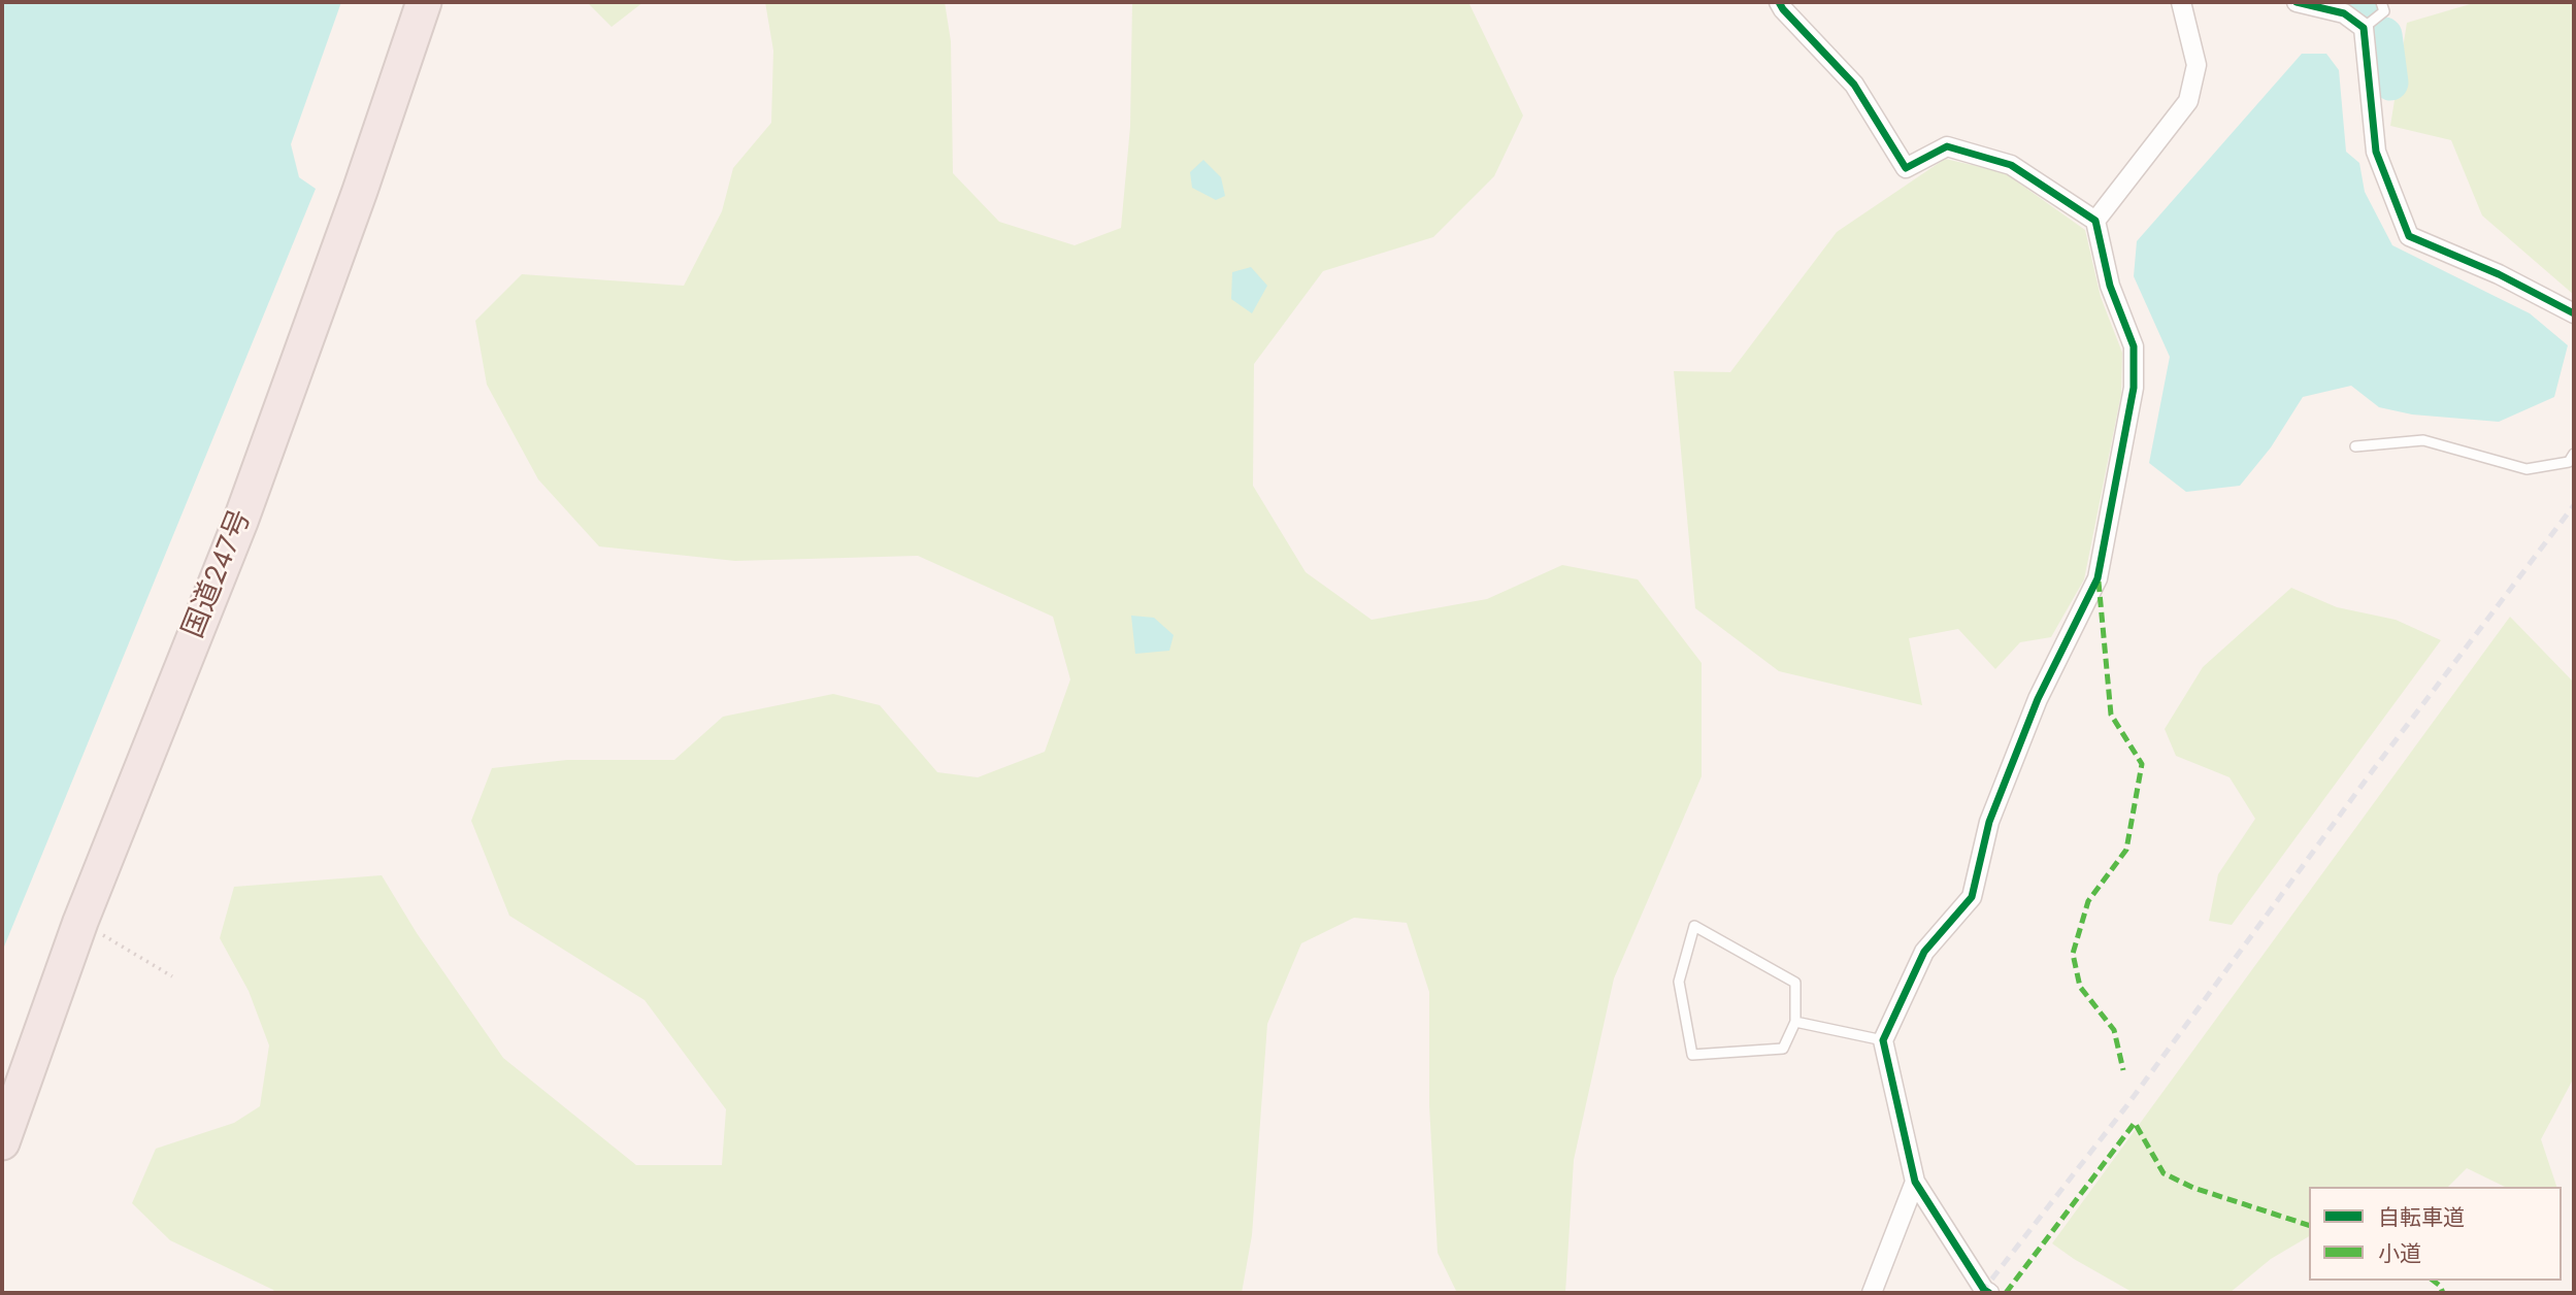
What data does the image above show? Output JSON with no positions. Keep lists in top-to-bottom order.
{
  "streets": {
    "highway": ["国道247号"]
  },
  "legend": ["自転車道", "小道"]
}
